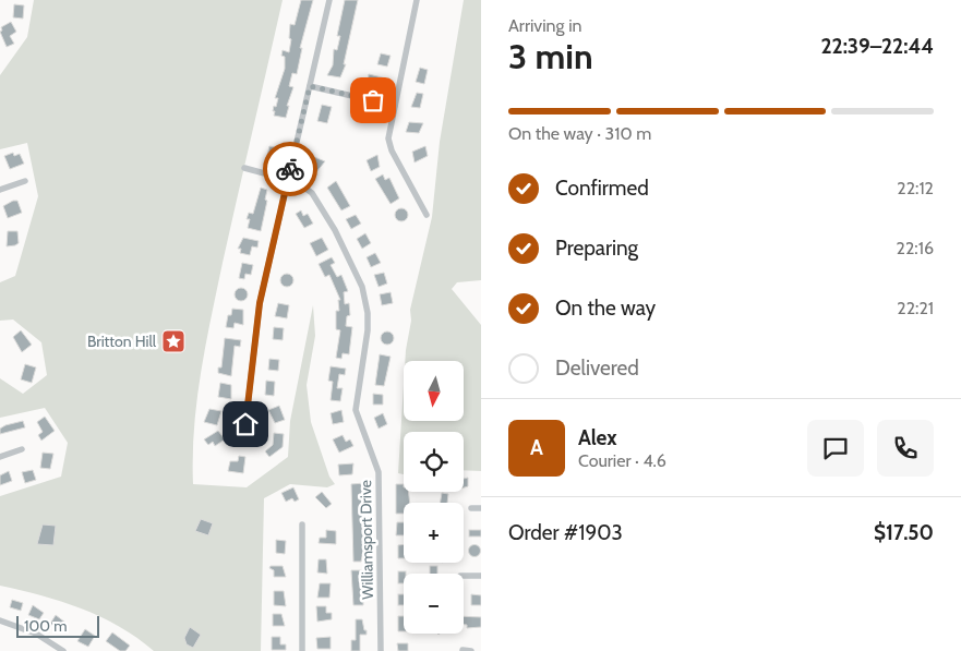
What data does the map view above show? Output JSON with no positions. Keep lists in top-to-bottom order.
{
  "streets": {
    "street": ["Williamsport Drive"]
  },
  "places": {
    "place": ["Britton Hill"]
  },
  "scale_bar": "100 m",
  "north": "bottom",
  "page": {
    "heading": ["3 min", "Arriving in", "22:39–22:44"],
    "panel": [
      "Alex",
      "Courier · 4.6",
      "Order #1903",
      "$17.50"
    ],
    "bar": "On the way · 310 m",
    "list": [
      ["Confirmed", "22:12"],
      ["Preparing", "22:16"],
      ["On the way", "22:21"],
      "Delivered"
    ],
    "map_buttons": ["+", "−"],
    "round": "A",
    "scale": "100 m"
  }
}
